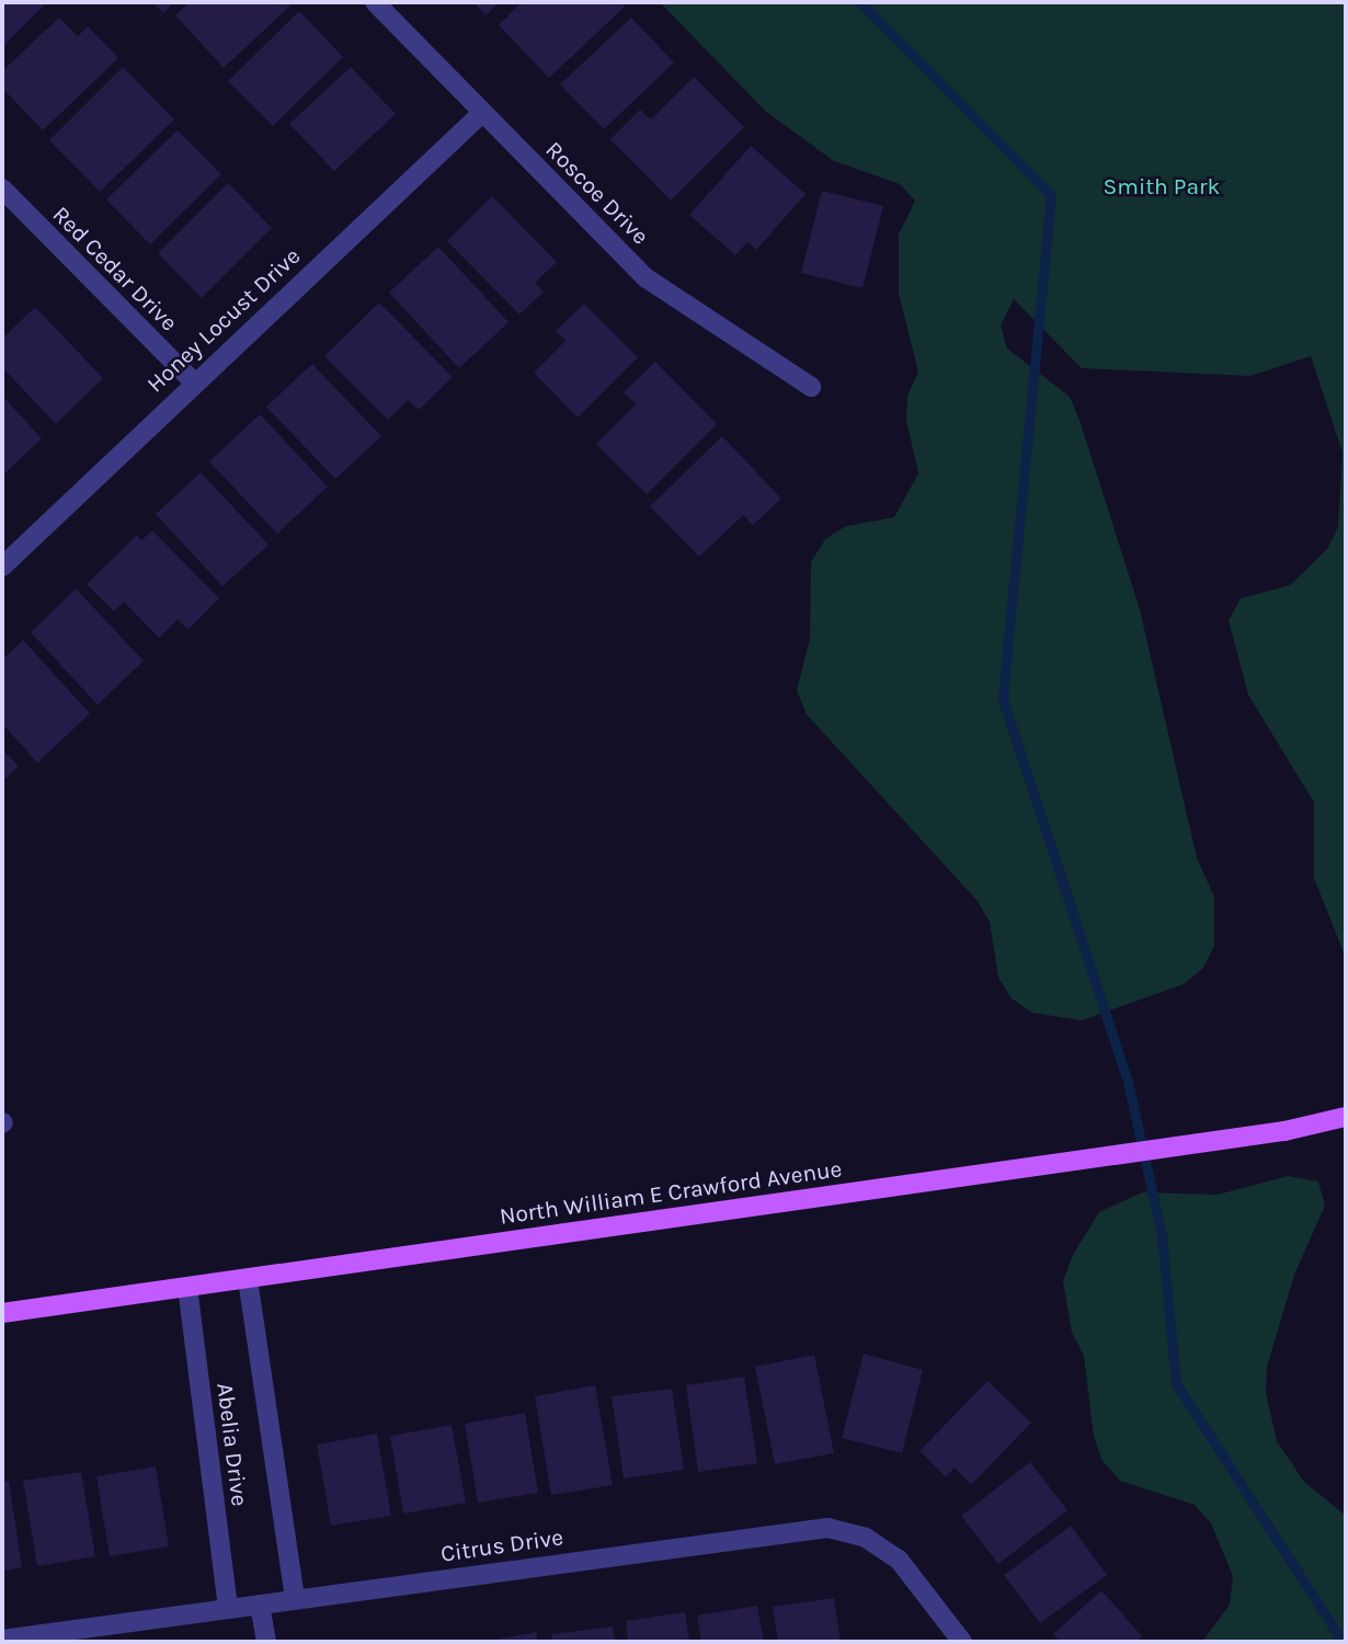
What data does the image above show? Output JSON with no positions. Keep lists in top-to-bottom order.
{
  "streets": {
    "main road": ["North William E Crawford Avenue"],
    "street": [
      "Roscoe Drive",
      "Red Cedar Drive",
      "Honey Locust Drive",
      "Abelia Drive",
      "Citrus Drive"
    ]
  },
  "crossings": [
    ["Roscoe Drive", "Honey Locust Drive"],
    ["Red Cedar Drive", "Honey Locust Drive"],
    ["North William E Crawford Avenue", "Abelia Drive"],
    ["Abelia Drive", "Citrus Drive"]
  ],
  "parks": ["Smith Park"]
}
